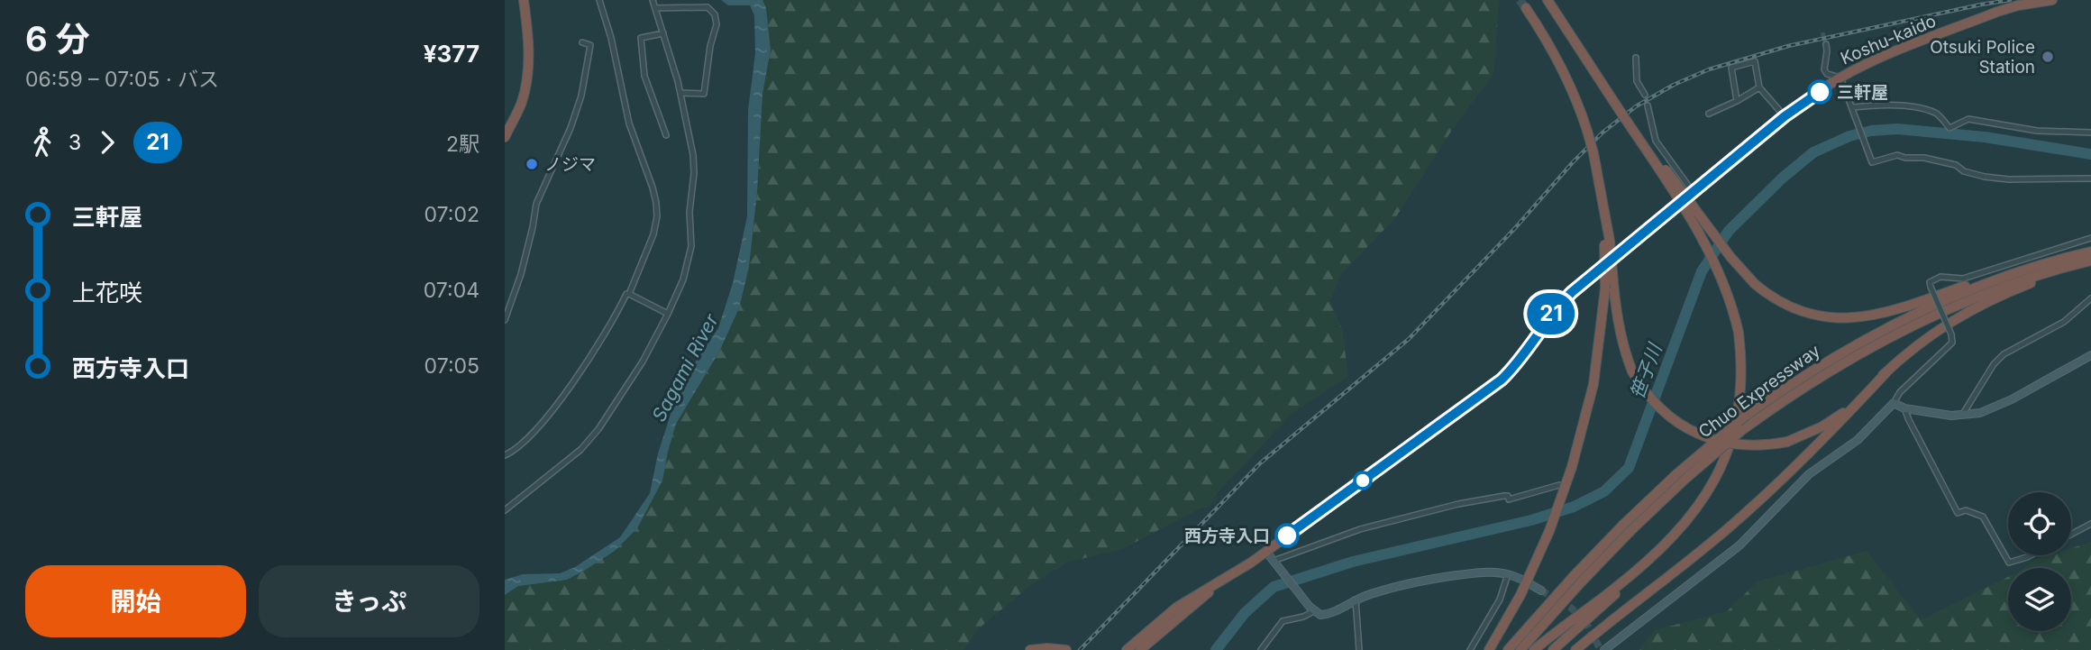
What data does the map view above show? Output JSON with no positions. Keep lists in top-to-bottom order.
{
  "streets": {
    "highway": ["Koshu-kaido", "Chuo Expressway"]
  },
  "water": ["Sagami River", "笹子川"],
  "places": [
    "Otsuki Police Station",
    "三軒屋",
    "ノジマ",
    "西方寺入口"
  ],
  "lines": ["bus line 21"],
  "page": {
    "heading": ["6 分", "06:59 – 07:05 · バス", "¥377"],
    "on_map": "21",
    "legs": ["3", "21", "2駅"],
    "list": [
      {
        "name": "三軒屋",
        "value": "07:02"
      },
      {
        "name": "上花咲",
        "value": "07:04"
      },
      {
        "name": "西方寺入口",
        "value": "07:05"
      }
    ],
    "buttons": ["開始", "きっぷ"]
  }
}
